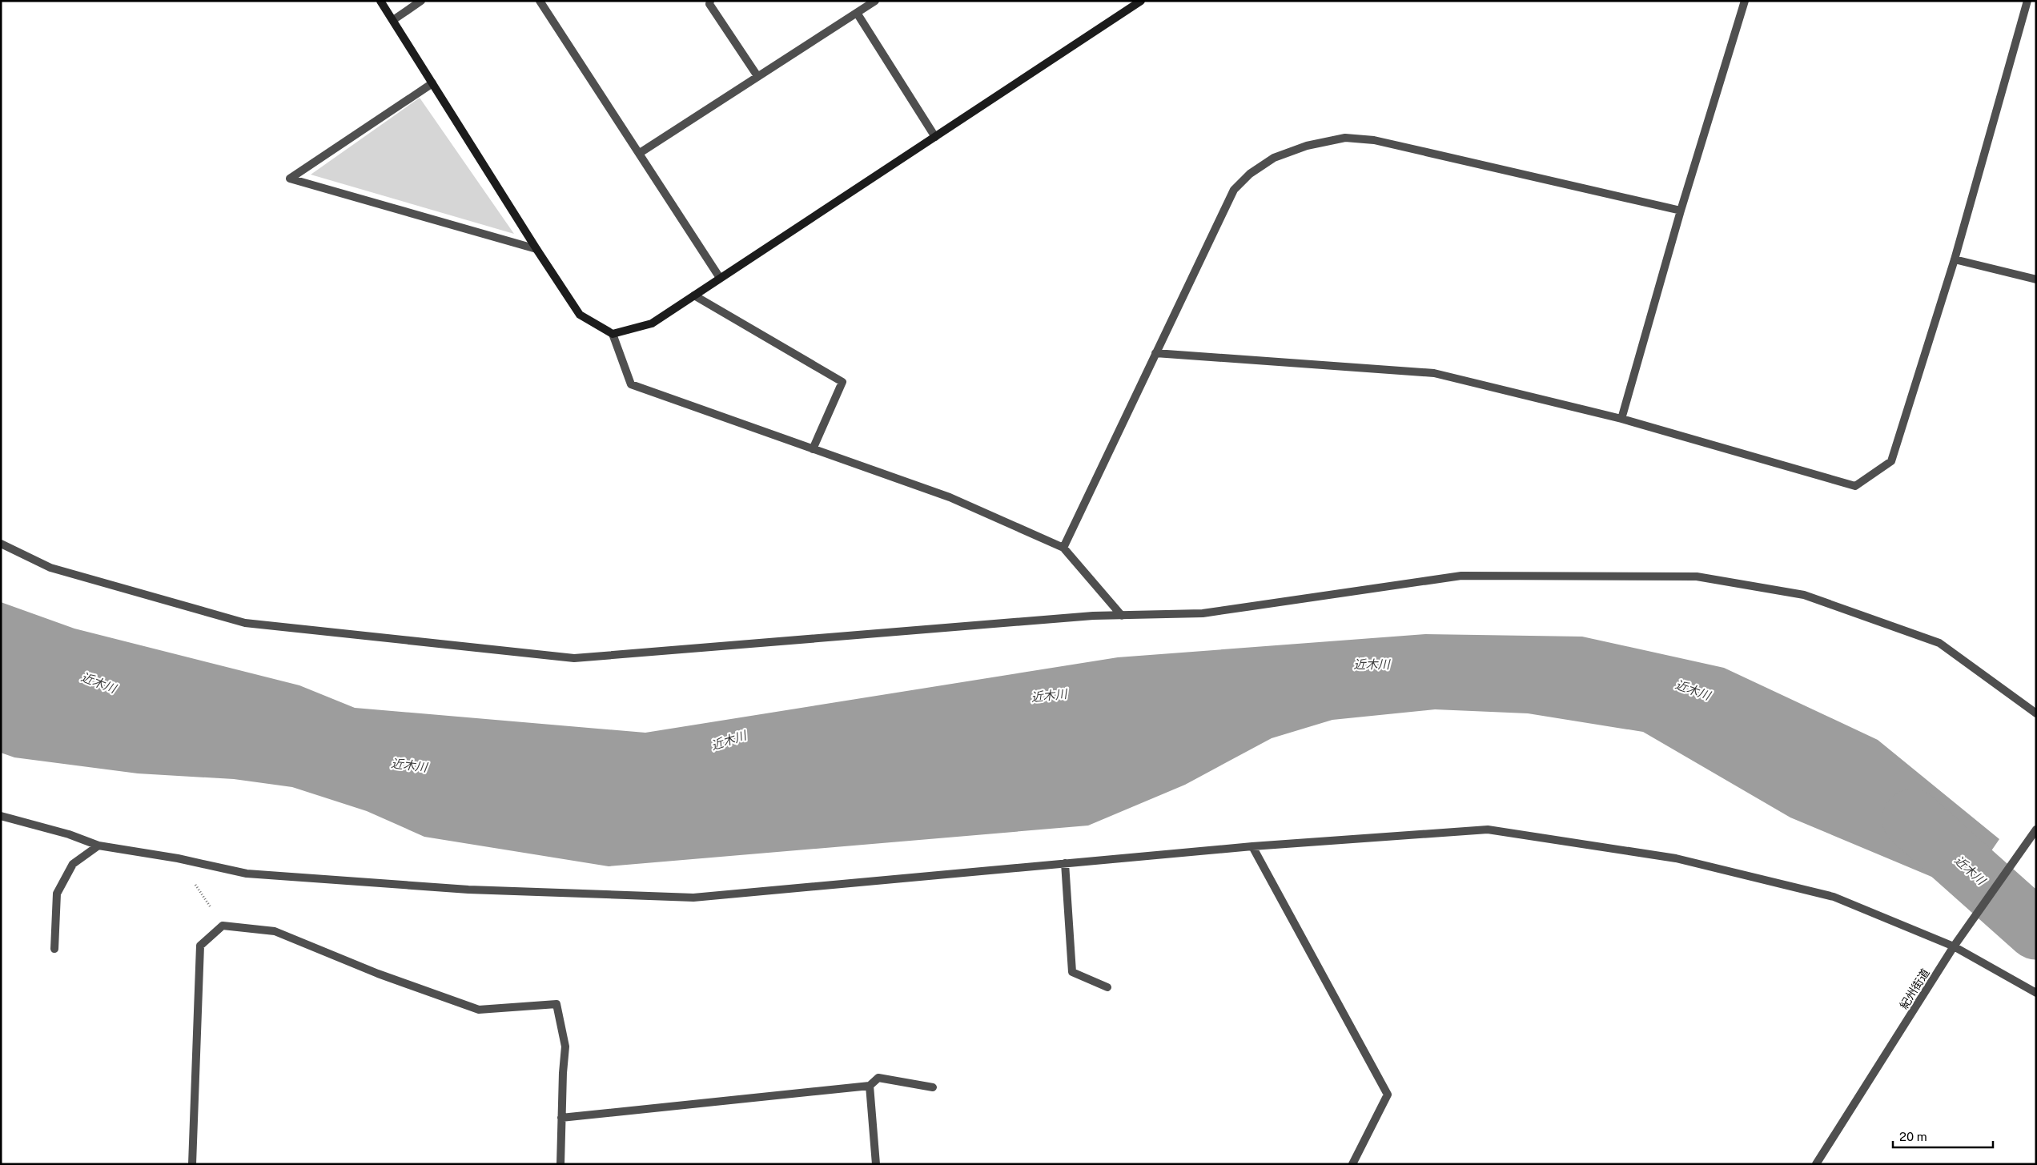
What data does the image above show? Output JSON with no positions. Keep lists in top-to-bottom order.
{
  "streets": {
    "street": ["紀州街道"]
  },
  "water": ["近木川"],
  "scale_bar": "20 m"
}
